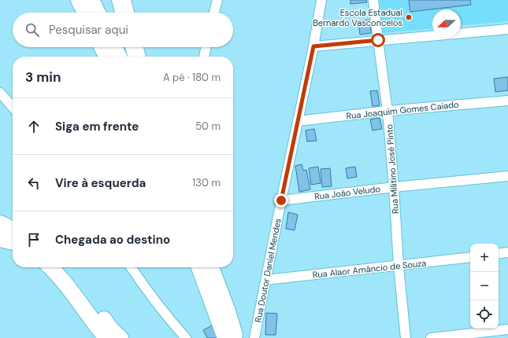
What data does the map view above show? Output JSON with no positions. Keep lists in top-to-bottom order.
{
  "streets": {
    "street": [
      "Rua Joaquim Gomes Caiado",
      "Rua Militino José Pinto",
      "Rua João Veludo",
      "Rua Alaor Amâncio de Souza",
      "Rua Doutor Daniel Mendes"
    ]
  },
  "crossings": [
    ["Rua Joaquim Gomes Caiado", "Rua Militino José Pinto"],
    ["Rua Joaquim Gomes Caiado", "Rua Doutor Daniel Mendes"],
    ["Rua Militino José Pinto", "Rua João Veludo"],
    ["Rua Militino José Pinto", "Rua Alaor Amâncio de Souza"],
    ["Rua João Veludo", "Rua Doutor Daniel Mendes"],
    ["Rua Alaor Amâncio de Souza", "Rua Doutor Daniel Mendes"]
  ],
  "places": ["Escola Estadual Bernardo Vasconcelos"],
  "north": "left",
  "page": {
    "search": "Pesquisar aqui",
    "heading": ["3 min", "A pé · 180 m"],
    "list": [
      ["Siga em frente", "50 m"],
      ["Vire à esquerda", "130 m"],
      "Chegada ao destino"
    ],
    "map_buttons": ["+", "−"]
  }
}
